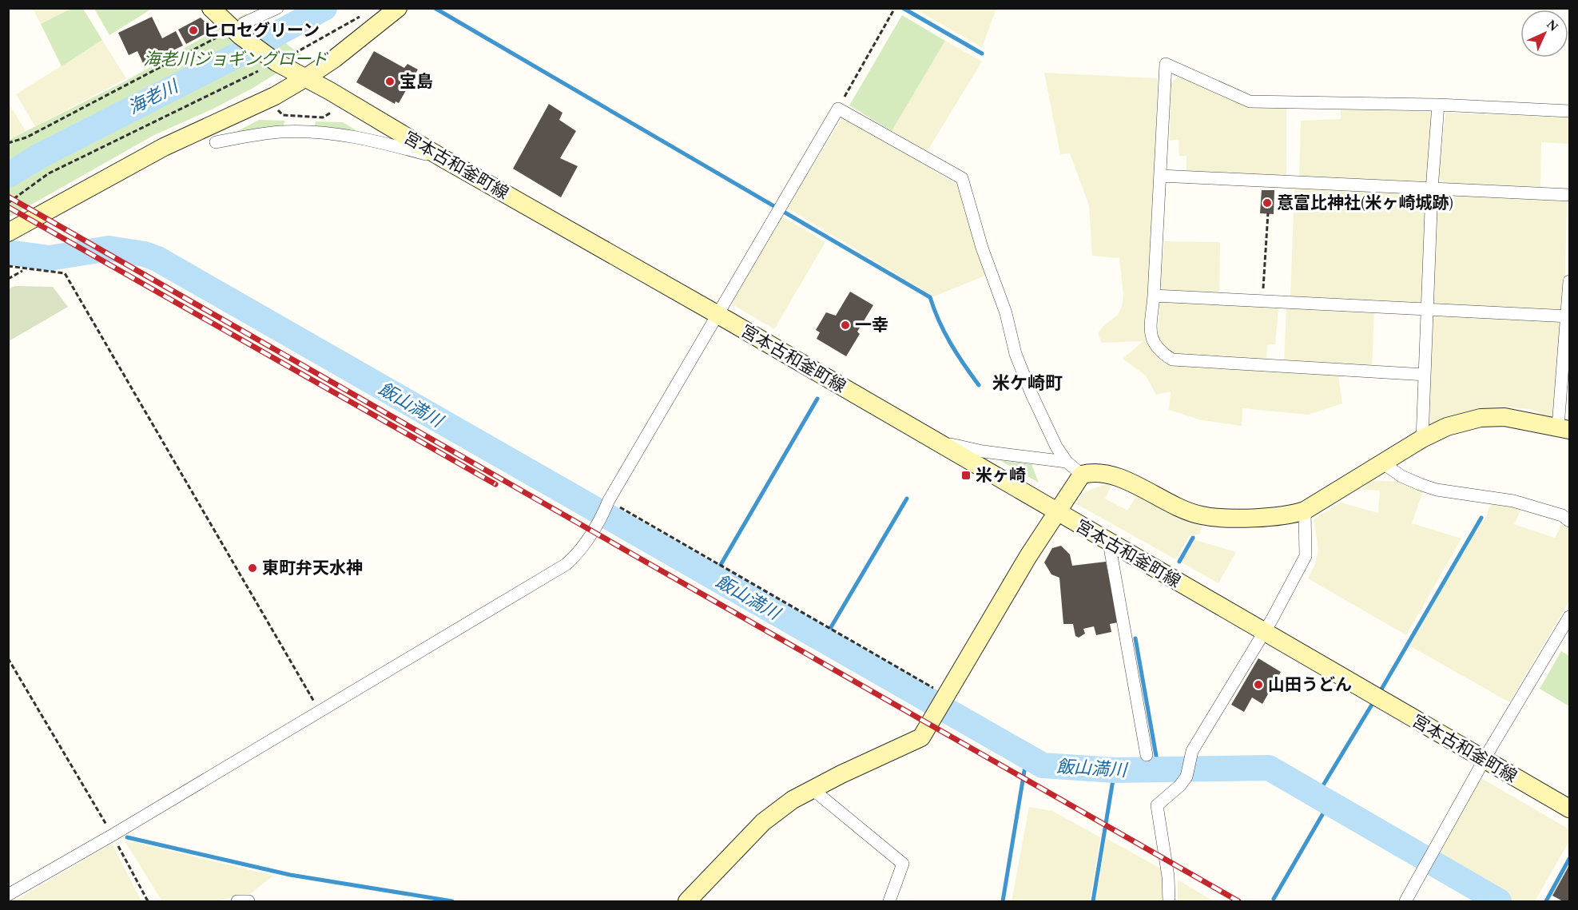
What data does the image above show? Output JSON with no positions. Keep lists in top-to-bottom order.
{
  "streets": {
    "street": ["宮本古和釜町線"]
  },
  "districts": ["米ケ崎町"],
  "water": ["海老川", "飯山満川"],
  "parks": ["海老川ジョギングロード"],
  "places": {
    "other": [
      "ヒロセグリーン",
      "宝島",
      "意富比神社(米ヶ崎城跡)",
      "一幸",
      "東町弁天水神",
      "山田うどん"
    ],
    "transit": ["米ヶ崎"]
  },
  "north": "top right"
}
